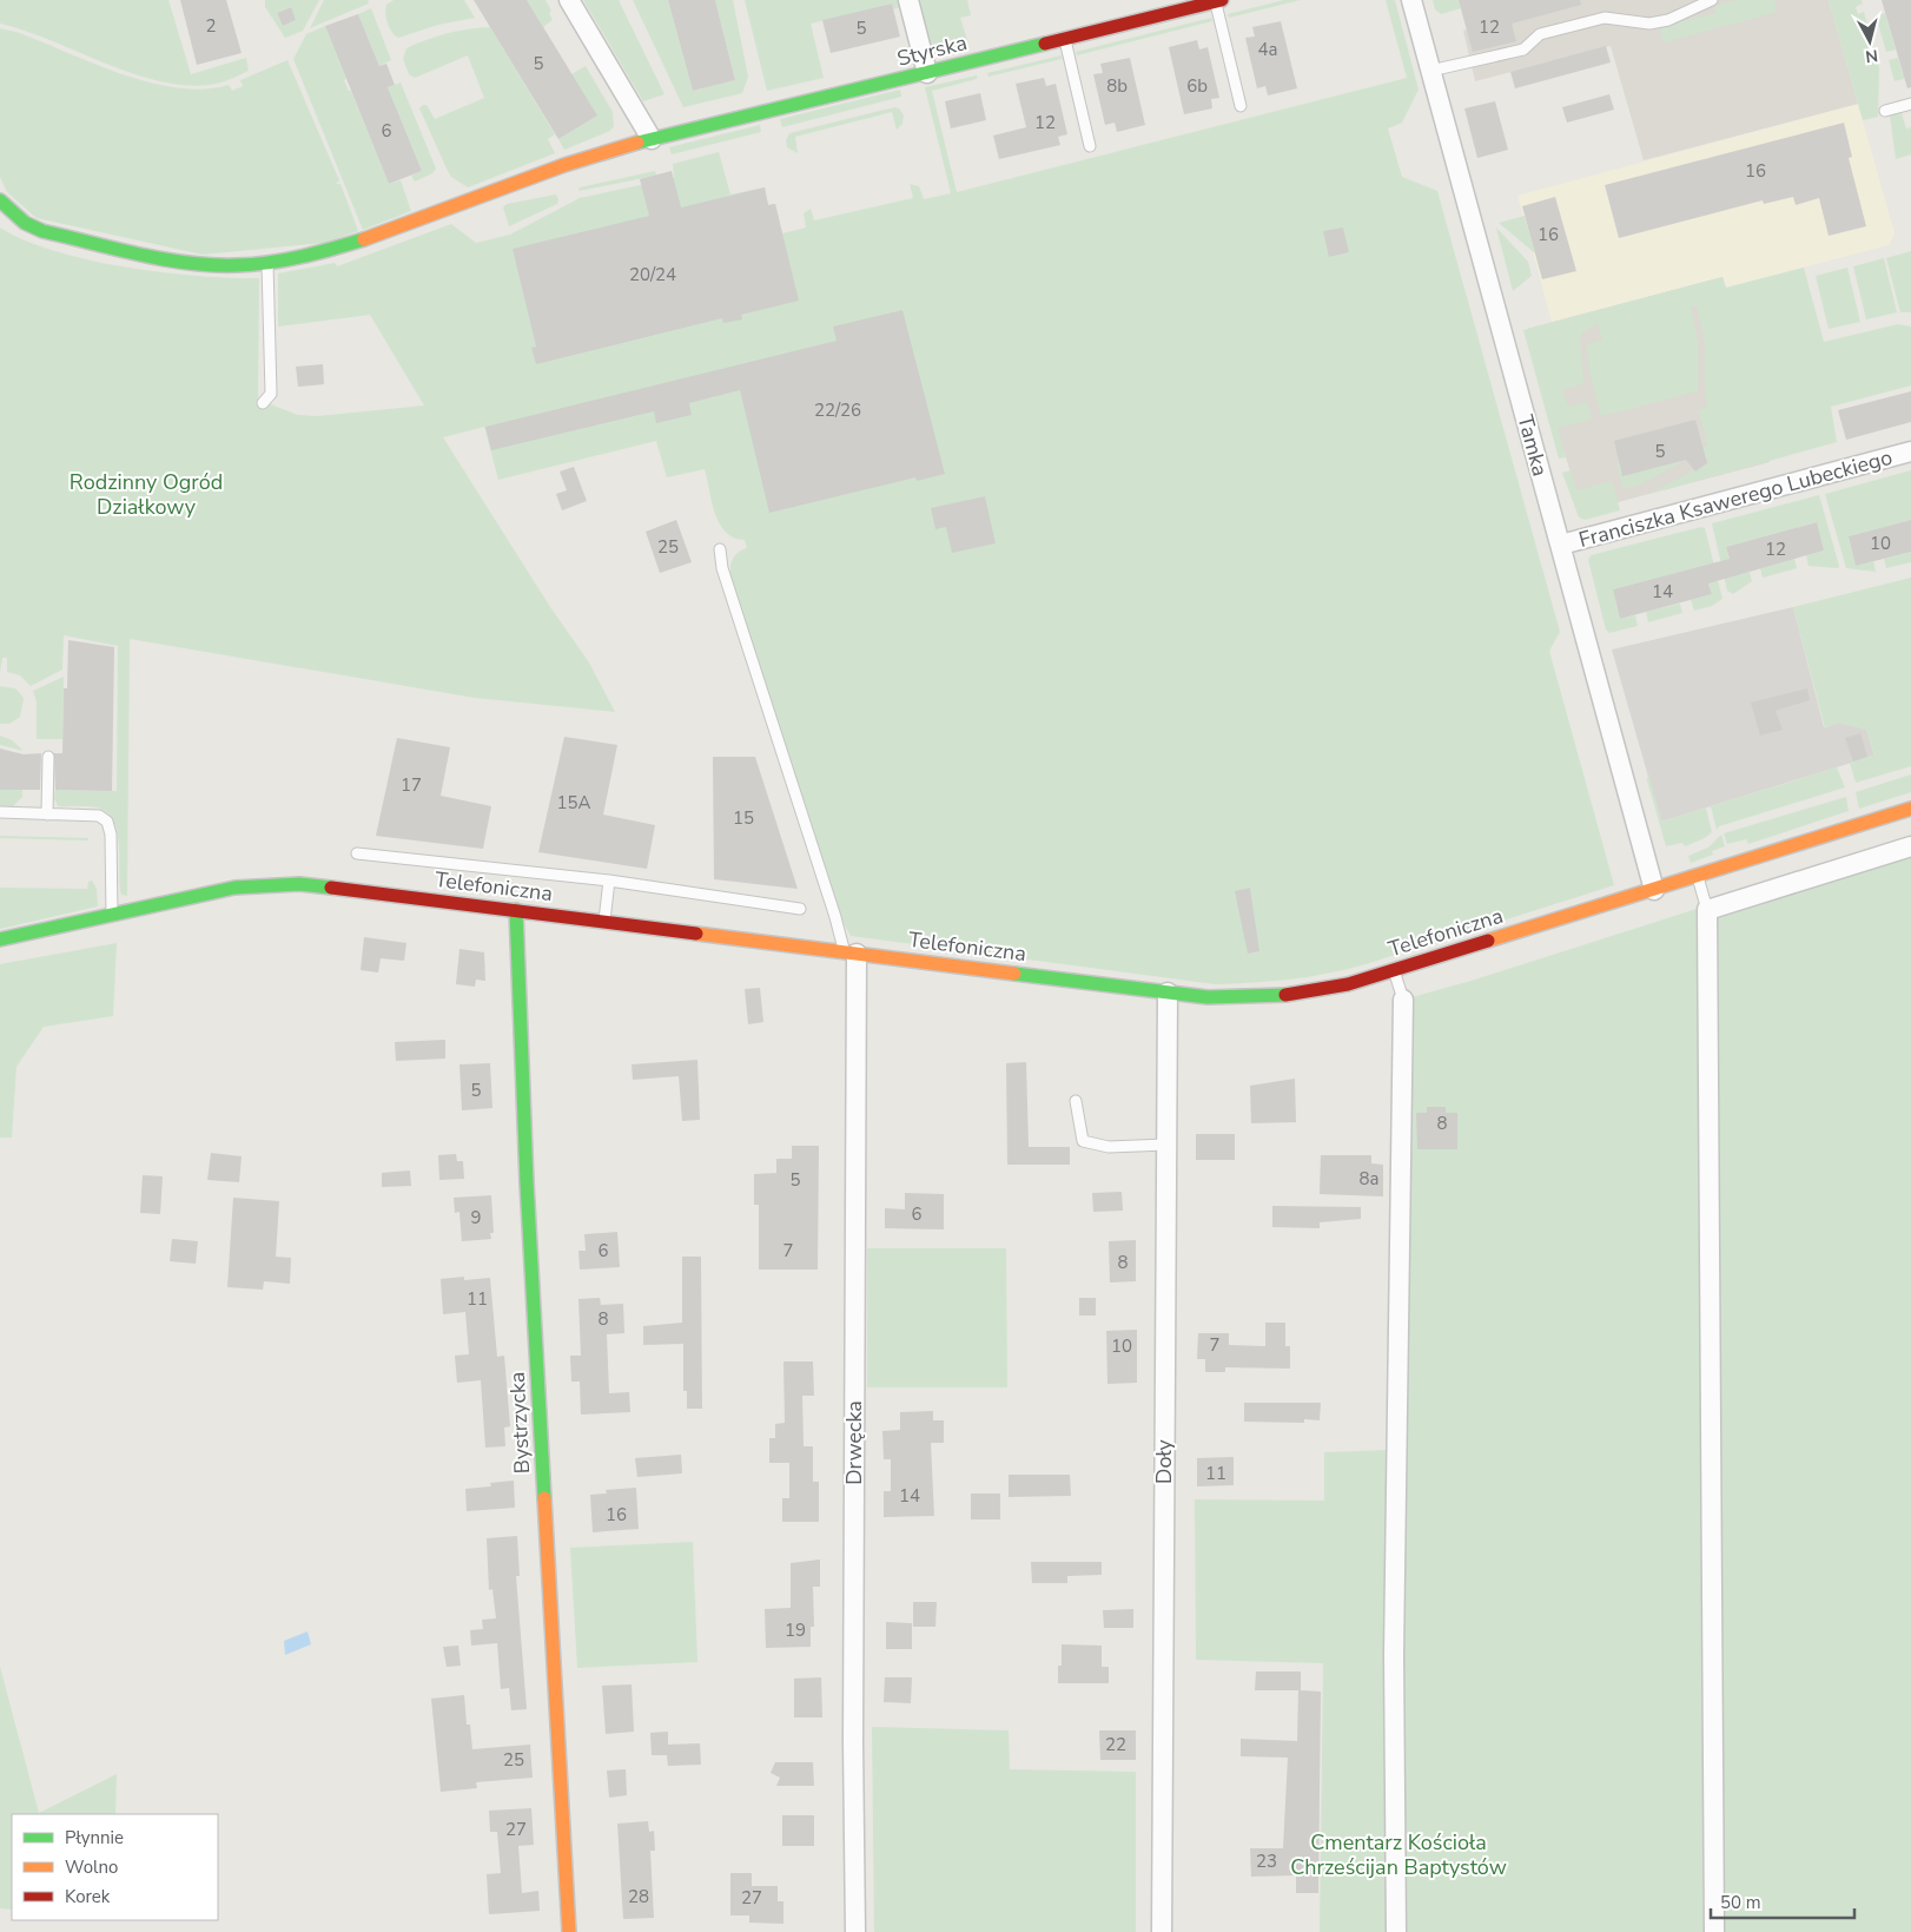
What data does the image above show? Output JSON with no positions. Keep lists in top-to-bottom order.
{
  "streets": {
    "street": [
      "Styrska",
      "Tamka",
      "Franciszka Ksawerego Lubeckiego",
      "Telefoniczna",
      "Bystrzycka",
      "Drwęcka",
      "Doły"
    ]
  },
  "crossings": [
    ["Tamka", "Franciszka Ksawerego Lubeckiego"],
    ["Tamka", "Telefoniczna"],
    ["Telefoniczna", "Bystrzycka"],
    ["Telefoniczna", "Drwęcka"],
    ["Telefoniczna", "Doły"]
  ],
  "parks": ["Rodzinny Ogród Działkowy", "Cmentarz Kościoła Chrześcijan Baptystów"],
  "house_numbers": [
    "2",
    "12",
    "5",
    "4a",
    "5",
    "8b",
    "6b",
    "12",
    "6",
    "16",
    "16",
    "20/24",
    "22/26",
    "5",
    "10",
    "25",
    "12",
    "14",
    "17",
    "15A",
    "15",
    "5",
    "8",
    "8a",
    "5",
    "6",
    "9",
    "6",
    "7",
    "8",
    "11",
    "8",
    "7",
    "10",
    "11",
    "14",
    "16",
    "19",
    "22",
    "25",
    "27",
    "23",
    "28",
    "27"
  ],
  "legend": ["Płynnie", "Wolno", "Korek"],
  "scale_bar": "50 m",
  "north": "bottom"
}
